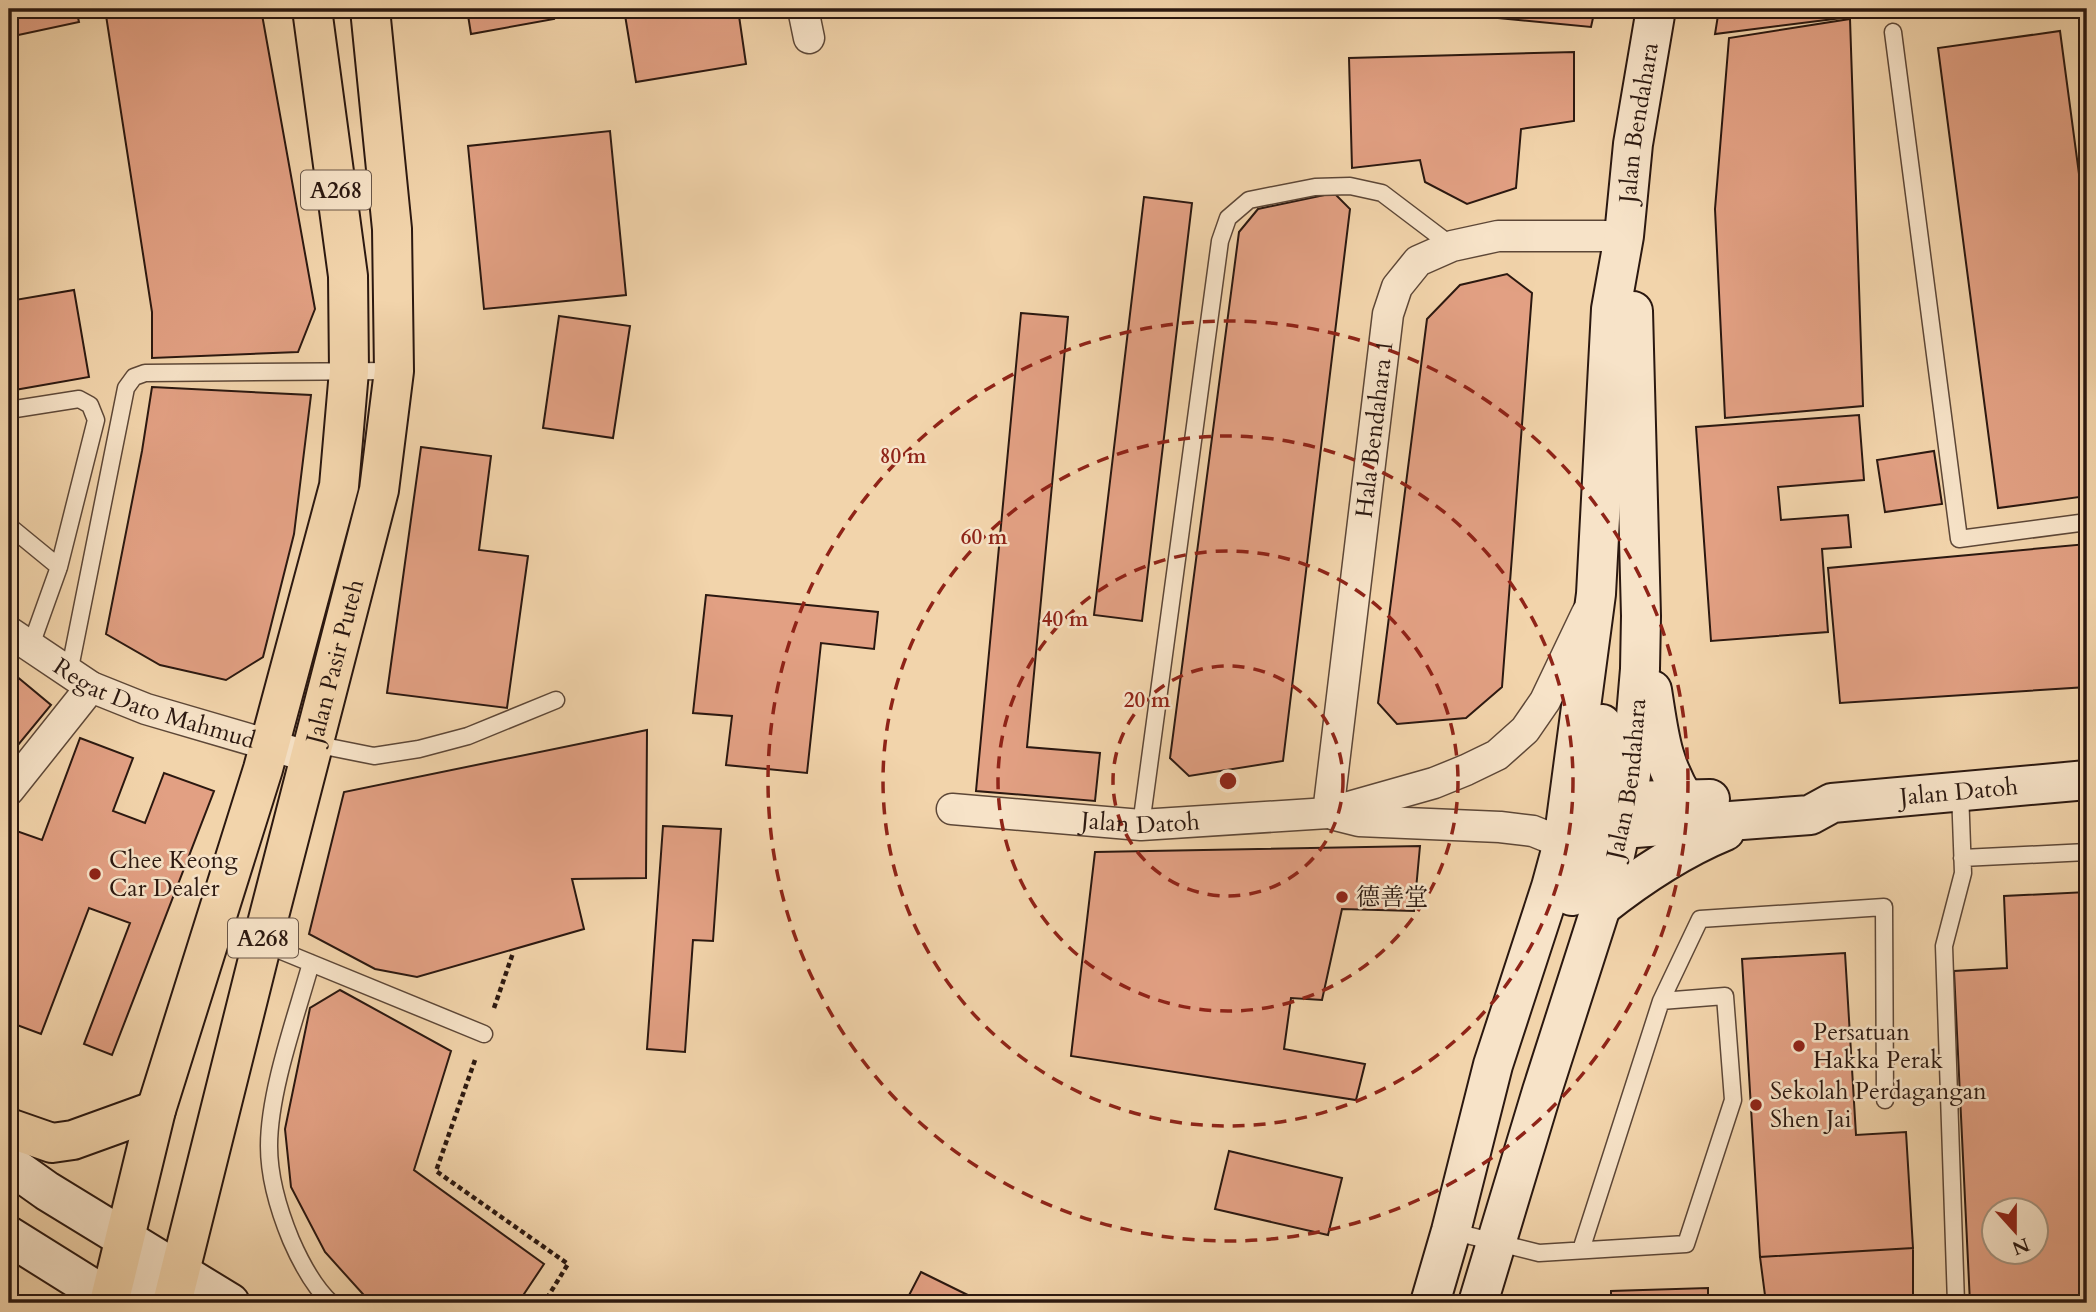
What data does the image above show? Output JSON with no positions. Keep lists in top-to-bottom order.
{
  "streets": {
    "main road": [
      "Jalan Bendahara",
      "A268",
      "Jalan Pasir Puteh",
      "Jalan Datoh"
    ],
    "street": ["Hala Bendahara 1", "Regat Dato Mahmud"]
  },
  "crossings": [
    ["Jalan Bendahara", "Hala Bendahara 1"],
    ["Jalan Bendahara", "Jalan Datoh"],
    ["Hala Bendahara 1", "Jalan Datoh"],
    ["Jalan Pasir Puteh", "Regat Dato Mahmud"]
  ],
  "places": [
    "Chee Keong Car Dealer",
    "德善堂",
    "Persatuan Hakka Perak",
    "Sekolah Perdagangan Shen Jai"
  ],
  "north": "bottom",
  "rings": [
    "80 m",
    "60 m",
    "40 m",
    "20 m"
  ]
}
